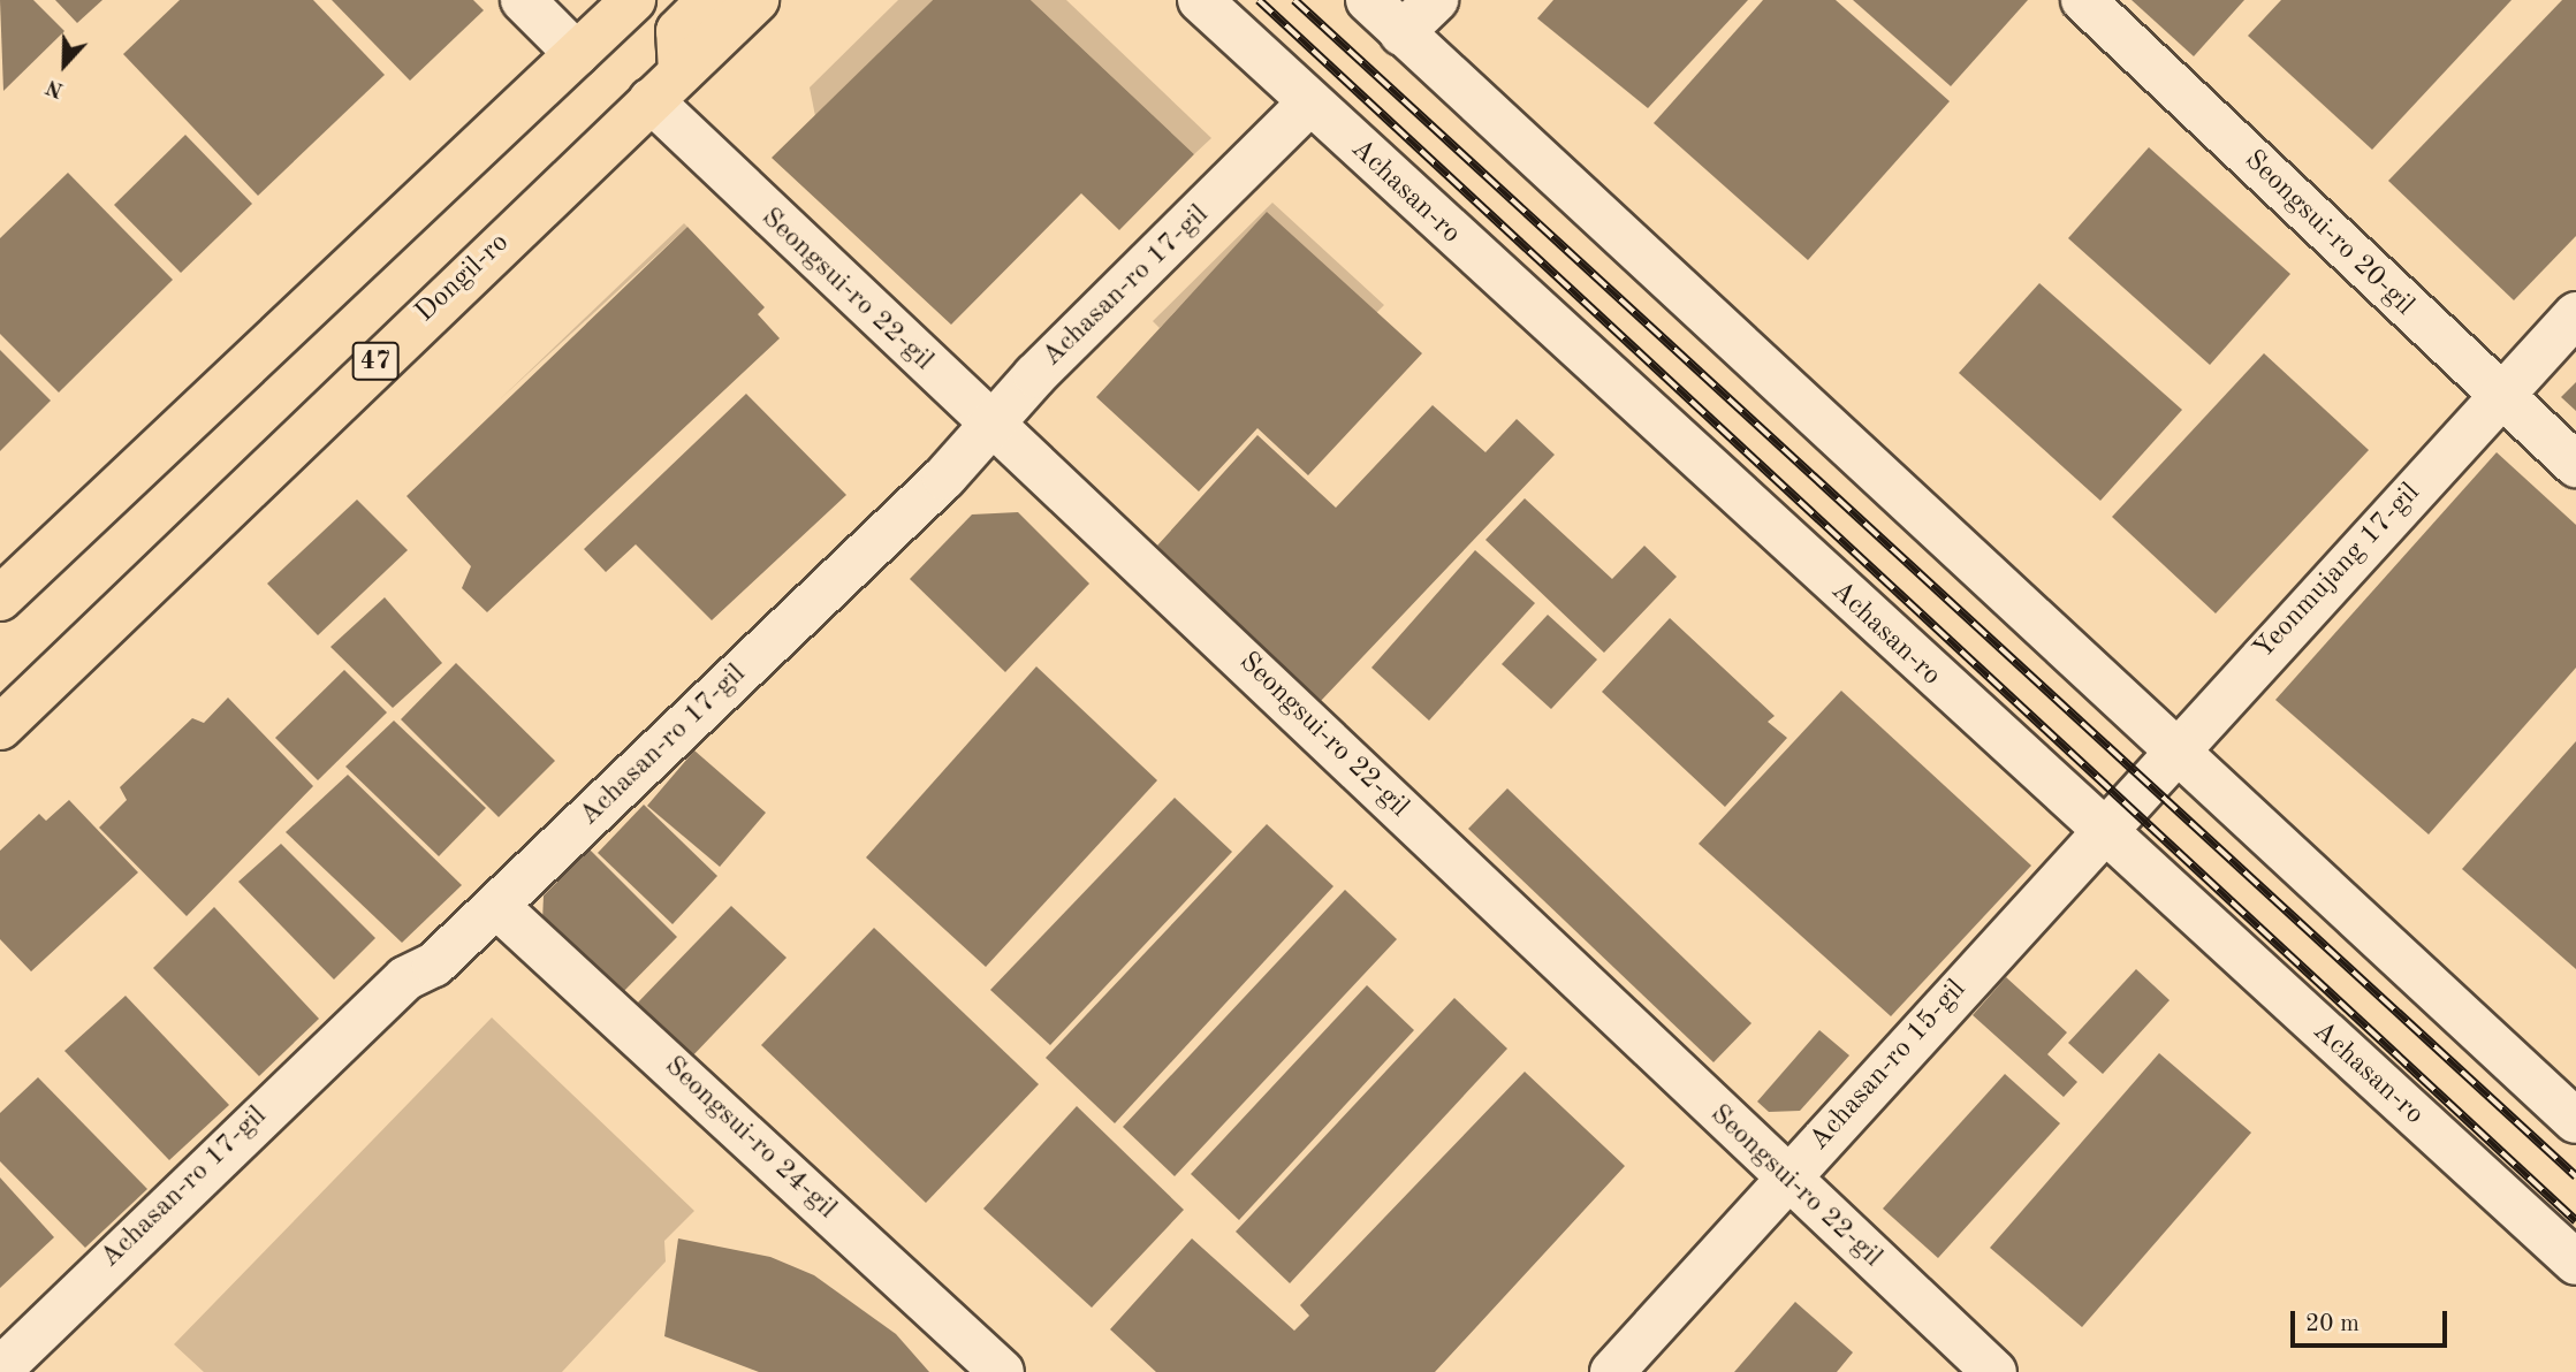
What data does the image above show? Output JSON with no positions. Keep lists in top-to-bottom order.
{
  "streets": {
    "main road": ["Dongil-ro", "47"],
    "street": [
      "Achasan-ro",
      "Seongsui-ro 20-gil",
      "Achasan-ro 17-gil",
      "Seongsui-ro 22-gil",
      "Yeonmujang 17-gil",
      "Achasan-ro 15-gil",
      "Seongsui-ro 24-gil"
    ]
  },
  "crossings": [
    ["Achasan-ro", "Achasan-ro 17-gil"],
    ["Achasan-ro", "Yeonmujang 17-gil"],
    ["Achasan-ro", "Achasan-ro 15-gil"],
    ["Seongsui-ro 20-gil", "Yeonmujang 17-gil"],
    ["Dongil-ro", "Seongsui-ro 22-gil"],
    ["Achasan-ro 17-gil", "Seongsui-ro 22-gil"],
    ["Achasan-ro 17-gil", "Seongsui-ro 24-gil"],
    ["Seongsui-ro 22-gil", "Achasan-ro 15-gil"],
    ["Yeonmujang 17-gil", "Achasan-ro 15-gil"]
  ],
  "scale_bar": "20 m",
  "north": "bottom"
}
